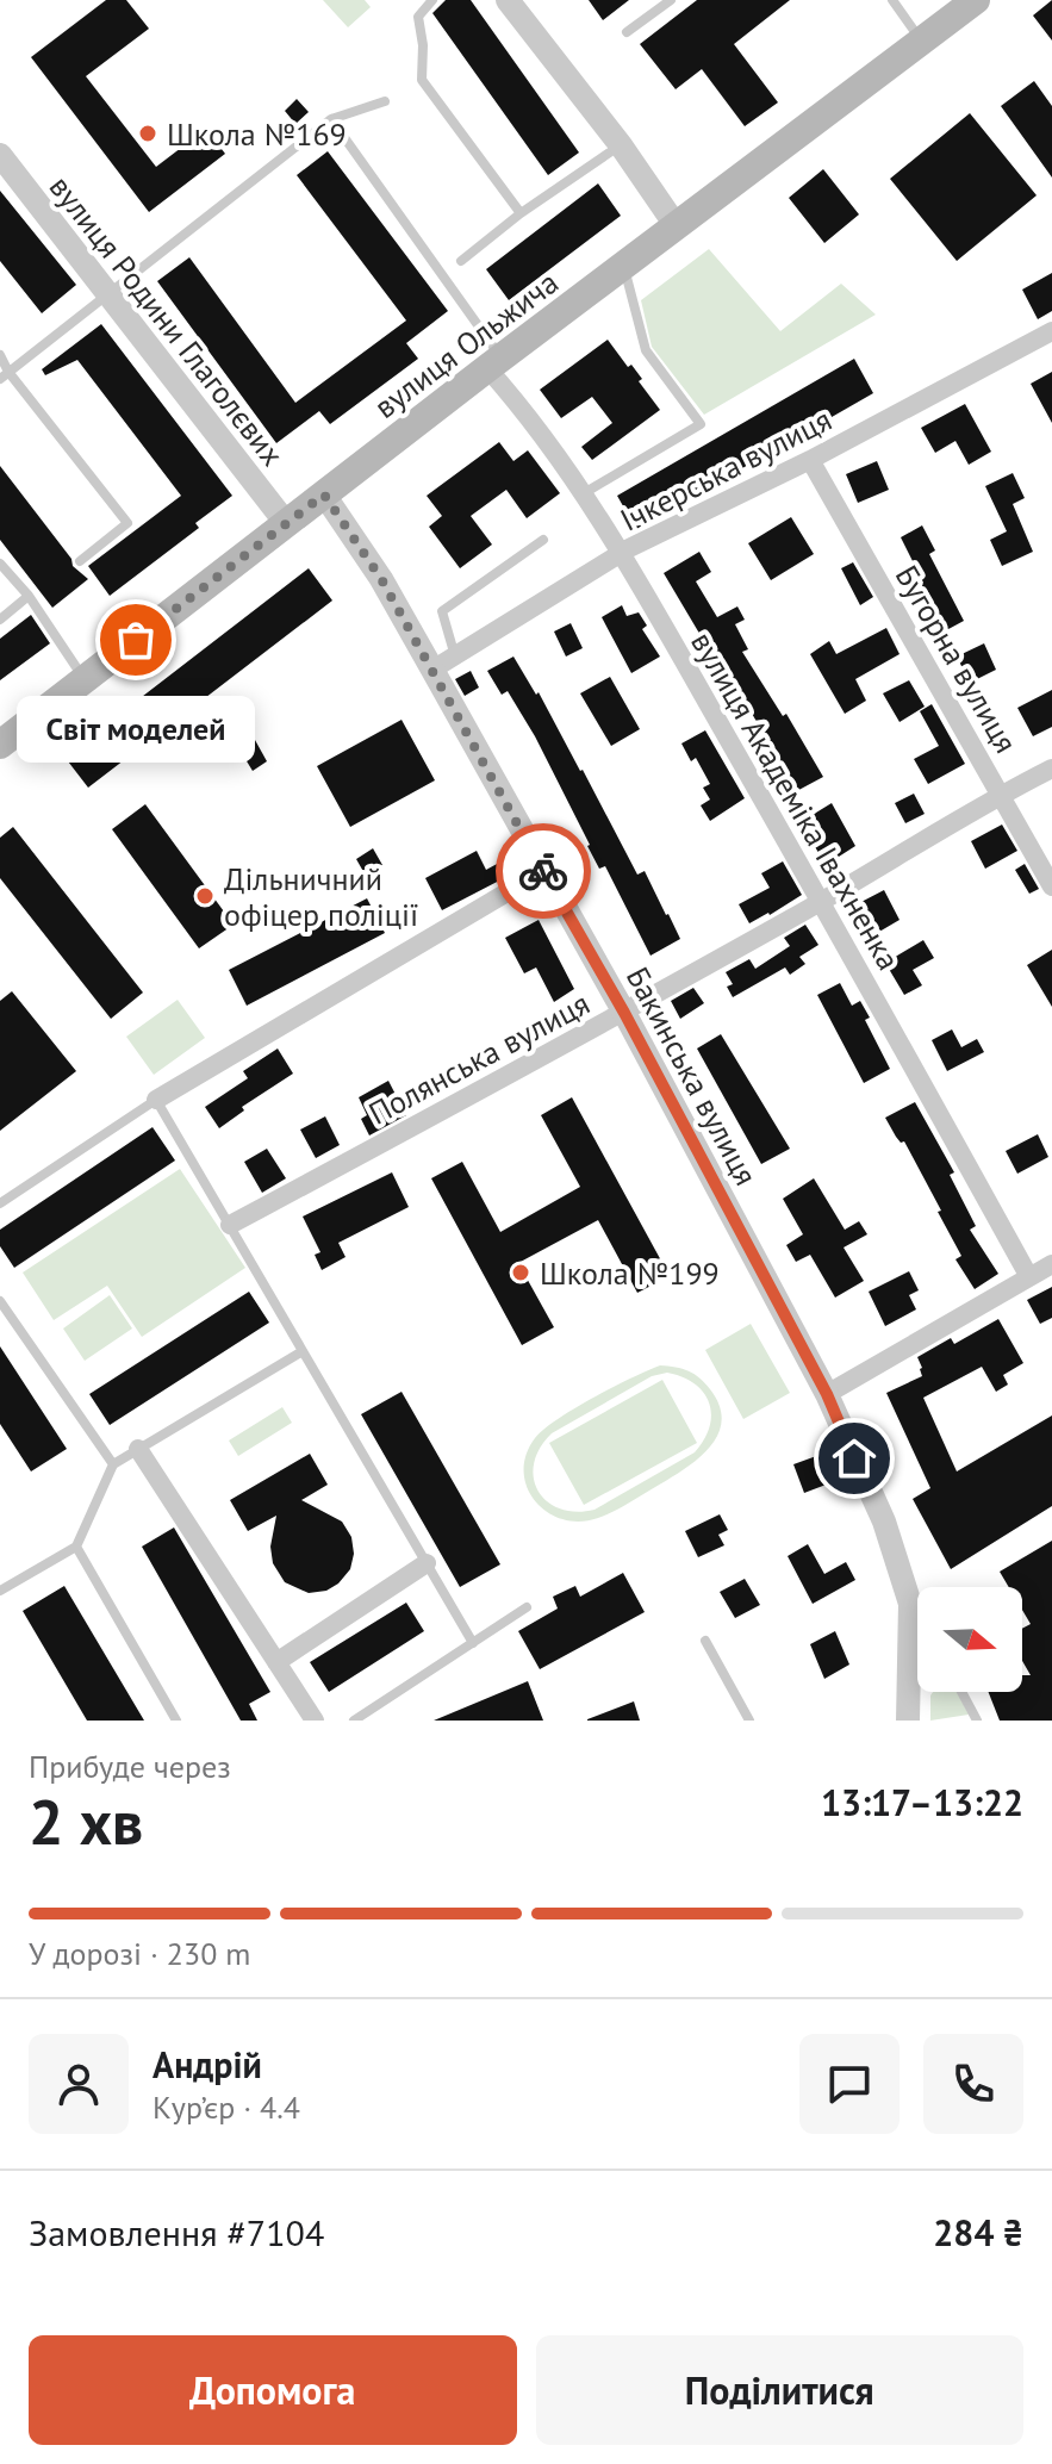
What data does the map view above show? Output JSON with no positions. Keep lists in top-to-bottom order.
{
  "streets": {
    "main road": ["вулиця Ольжича"],
    "street": [
      "вулиця Родини Глаголєвих",
      "Ічкерська вулиця",
      "Бугорна вулиця",
      "вулиця Академіка Івахненка",
      "Полянська вулиця",
      "Бакинська вулиця"
    ]
  },
  "crossings": [
    ["вулиця Родини Глаголєвих", "вулиця Ольжича"],
    ["вулиця Ольжича", "вулиця Академіка Івахненка"],
    ["вулиця Ольжича", "Бакинська вулиця"],
    ["Ічкерська вулиця", "Бугорна вулиця"],
    ["Ічкерська вулиця", "вулиця Академіка Івахненка"],
    ["Ічкерська вулиця", "Бакинська вулиця"],
    ["Бугорна вулиця", "Полянська вулиця"],
    ["вулиця Академіка Івахненка", "Полянська вулиця"],
    ["Полянська вулиця", "Бакинська вулиця"]
  ],
  "places": [
    "Школа №169",
    "Світ моделей",
    "Дільничний офіцер поліції",
    "Школа №199"
  ],
  "north": "right",
  "page": {
    "bubble": "Світ моделей",
    "heading": ["2 хв", "Прибуде через", "13:17–13:22"],
    "panel": [
      "Андрій",
      "Кур’єр · 4.4",
      "Замовлення #7104",
      "284 ₴"
    ],
    "bar": "У дорозі · 230 m",
    "buttons": ["Допомога", "Поділитися"]
  }
}
